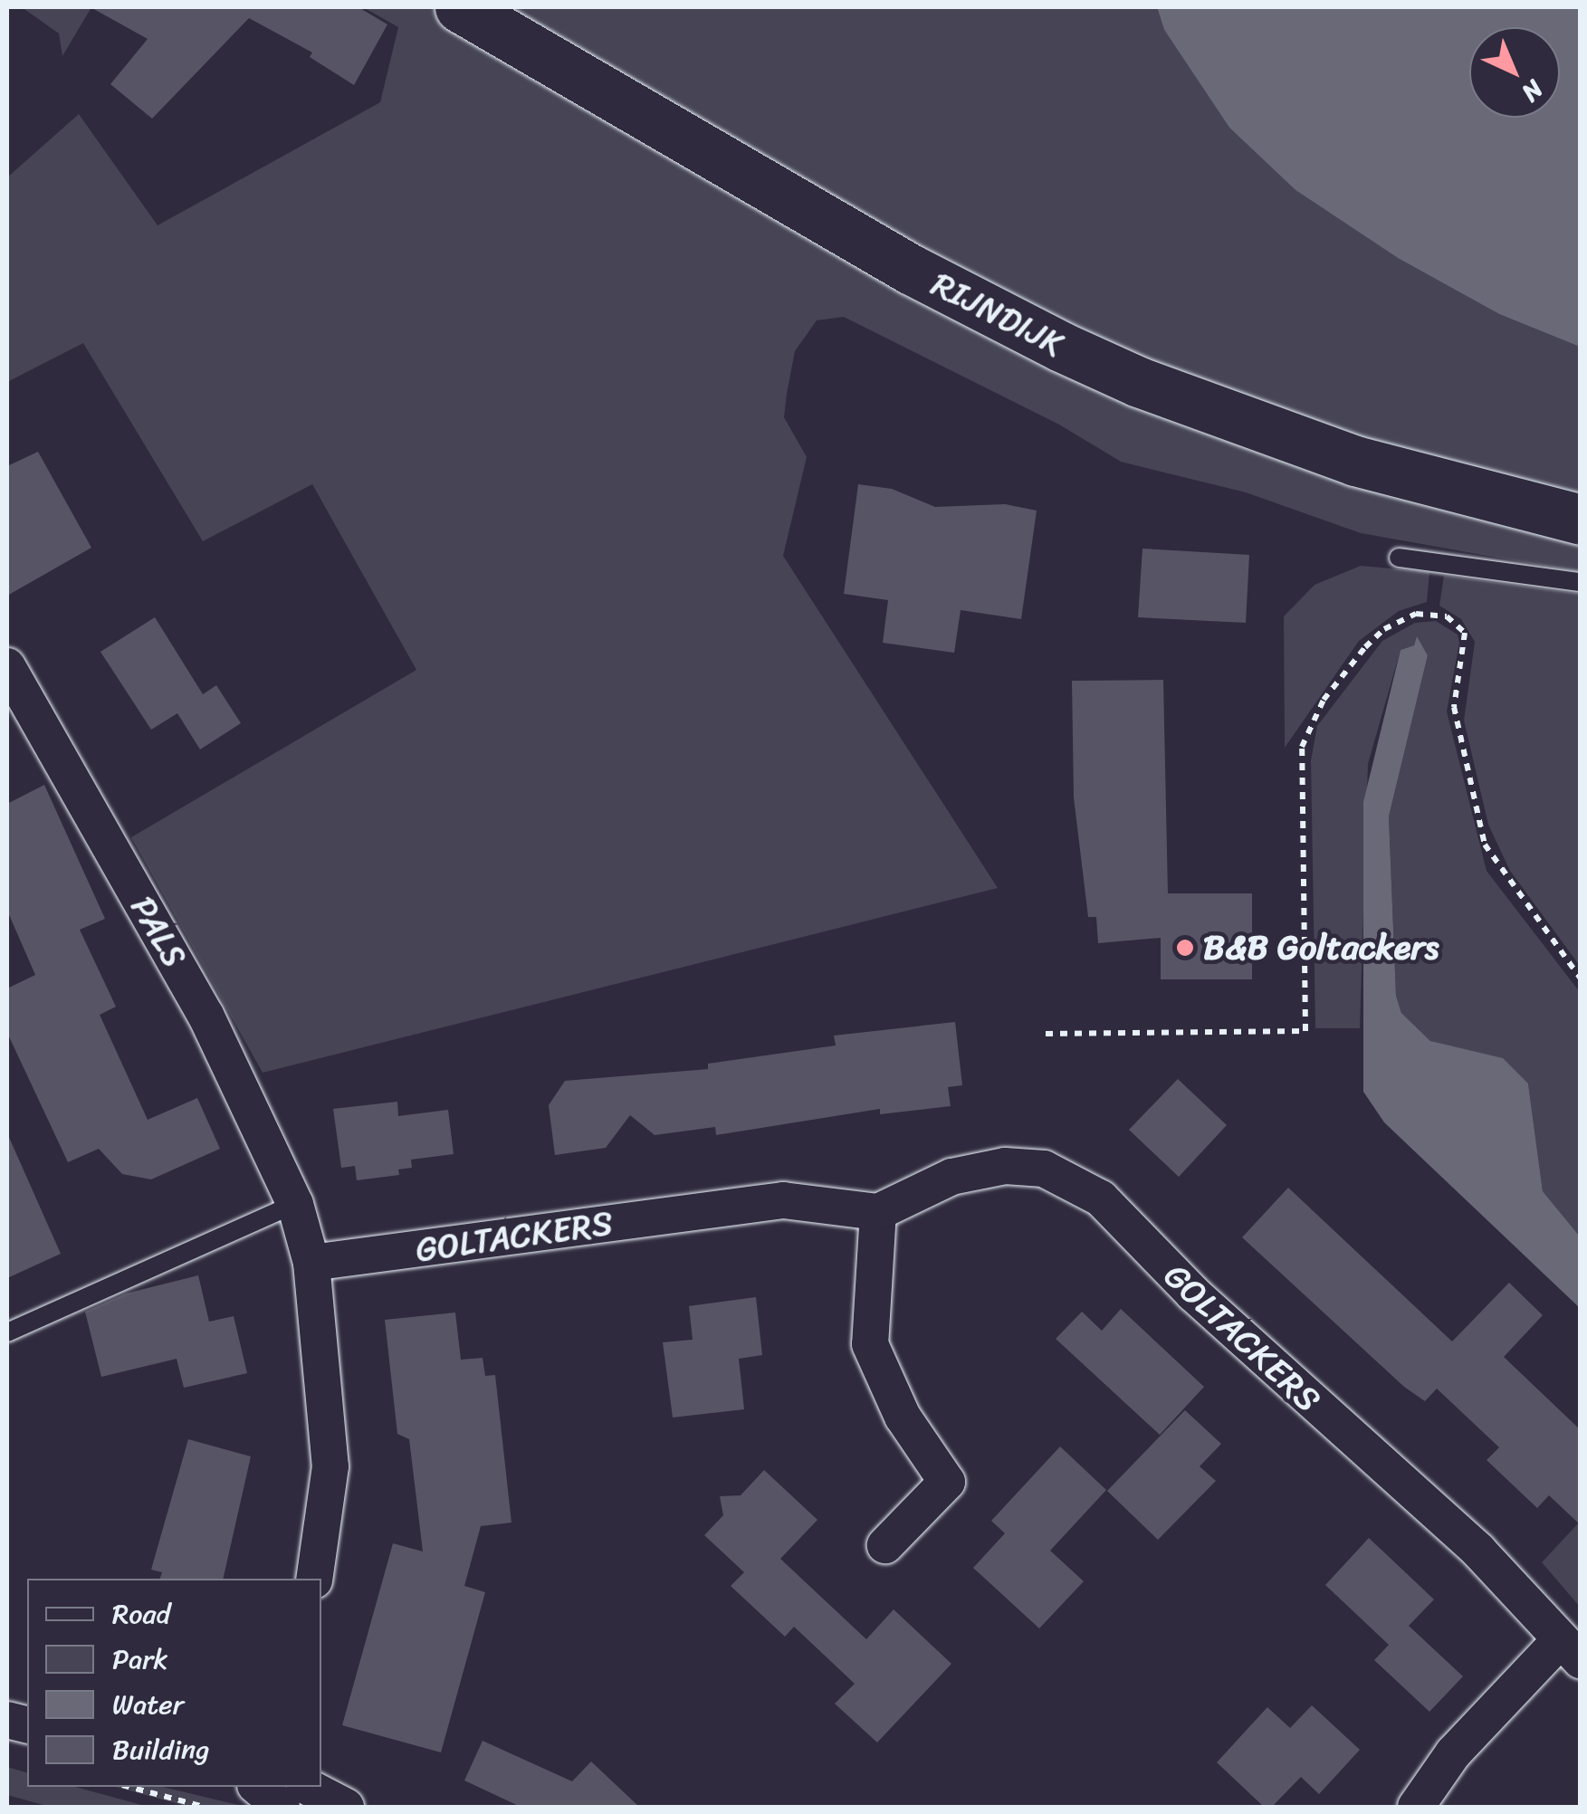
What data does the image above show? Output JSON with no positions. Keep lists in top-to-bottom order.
{
  "streets": {
    "street": ["RIJNDIJK", "PALS", "GOLTACKERS"]
  },
  "crossings": [
    ["PALS", "GOLTACKERS"]
  ],
  "places": ["B&B Goltackers"],
  "legend": [
    "Road",
    "Park",
    "Water",
    "Building"
  ],
  "north": "bottom right"
}
